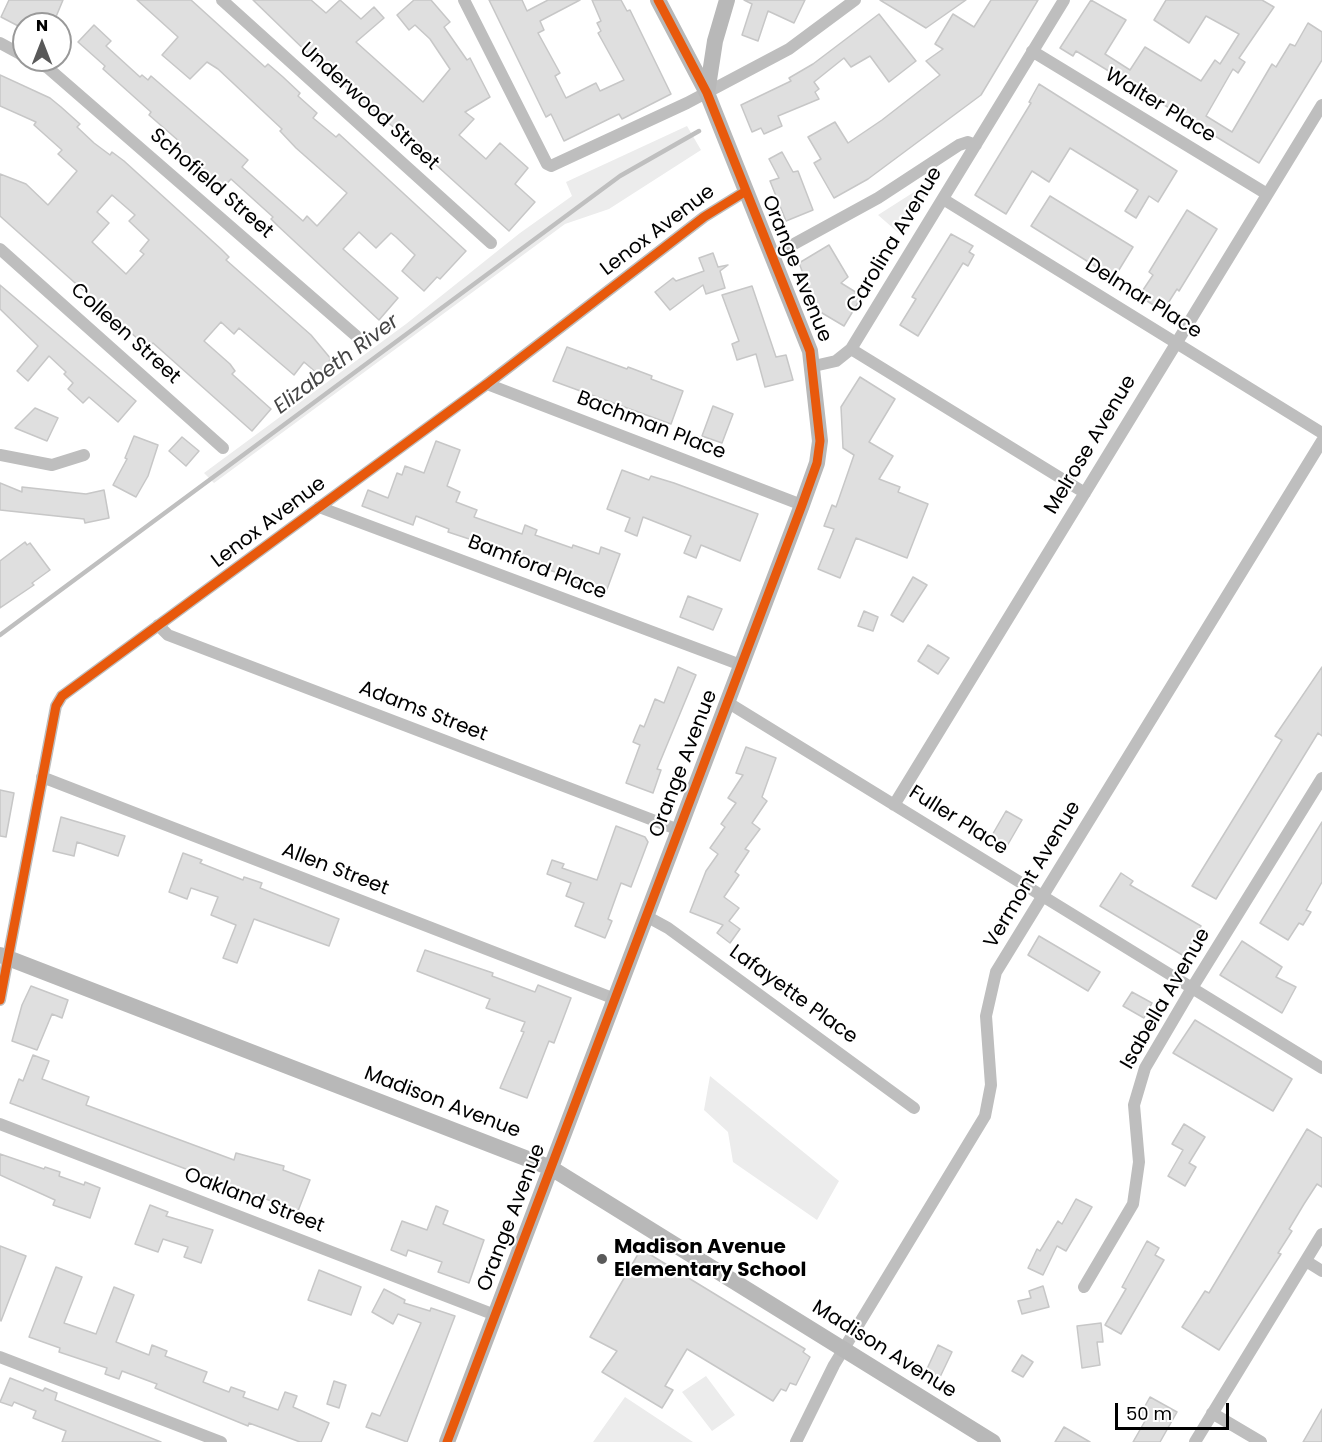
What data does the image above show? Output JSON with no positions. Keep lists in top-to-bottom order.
{
  "streets": {
    "street": [
      "Walter Place",
      "Underwood Street",
      "Schofield Street",
      "Lenox Avenue",
      "Carolina Avenue",
      "Orange Avenue",
      "Delmar Place",
      "Colleen Street",
      "Bachman Place",
      "Melrose Avenue",
      "Bamford Place",
      "Adams Street",
      "Fuller Place",
      "Allen Street",
      "Vermont Avenue",
      "Lafayette Place",
      "Isabella Avenue",
      "Madison Avenue",
      "Oakland Street"
    ]
  },
  "crossings": [
    ["Walter Place", "Carolina Avenue"],
    ["Walter Place", "Melrose Avenue"],
    ["Lenox Avenue", "Orange Avenue"],
    ["Lenox Avenue", "Bachman Place"],
    ["Lenox Avenue", "Bamford Place"],
    ["Lenox Avenue", "Adams Street"],
    ["Lenox Avenue", "Allen Street"],
    ["Lenox Avenue", "Madison Avenue"],
    ["Carolina Avenue", "Orange Avenue"],
    ["Carolina Avenue", "Delmar Place"],
    ["Orange Avenue", "Bachman Place"],
    ["Orange Avenue", "Bamford Place"],
    ["Orange Avenue", "Adams Street"],
    ["Orange Avenue", "Fuller Place"],
    ["Orange Avenue", "Allen Street"],
    ["Orange Avenue", "Lafayette Place"],
    ["Orange Avenue", "Madison Avenue"],
    ["Orange Avenue", "Oakland Street"],
    ["Delmar Place", "Melrose Avenue"],
    ["Melrose Avenue", "Fuller Place"],
    ["Fuller Place", "Vermont Avenue"],
    ["Fuller Place", "Isabella Avenue"],
    ["Vermont Avenue", "Madison Avenue"]
  ],
  "water": ["Elizabeth River"],
  "places": ["Madison Avenue Elementary School"],
  "scale_bar": "50 m",
  "north": "top"
}
